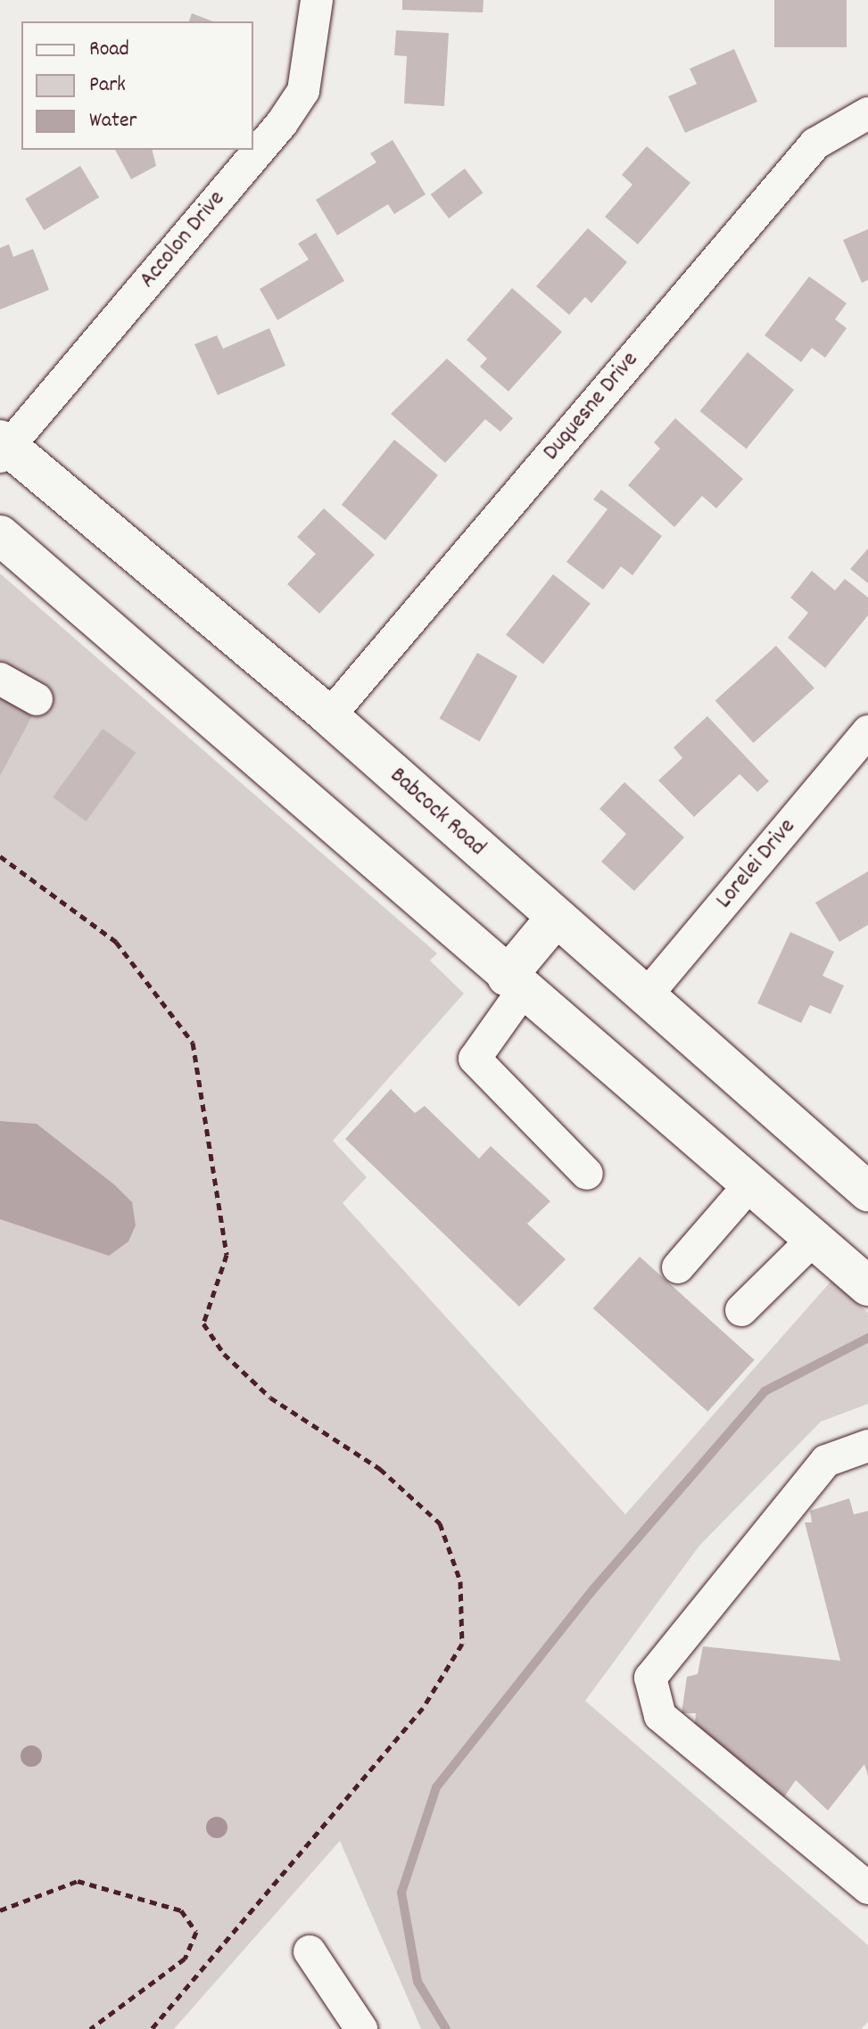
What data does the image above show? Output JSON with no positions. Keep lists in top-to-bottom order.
{
  "streets": {
    "main road": ["Babcock Road"],
    "street": ["Accolon Drive", "Duquesne Drive", "Lorelei Drive"]
  },
  "crossings": [
    ["Accolon Drive", "Babcock Road"],
    ["Duquesne Drive", "Babcock Road"],
    ["Babcock Road", "Lorelei Drive"]
  ],
  "legend": ["Road", "Park", "Water"]
}
